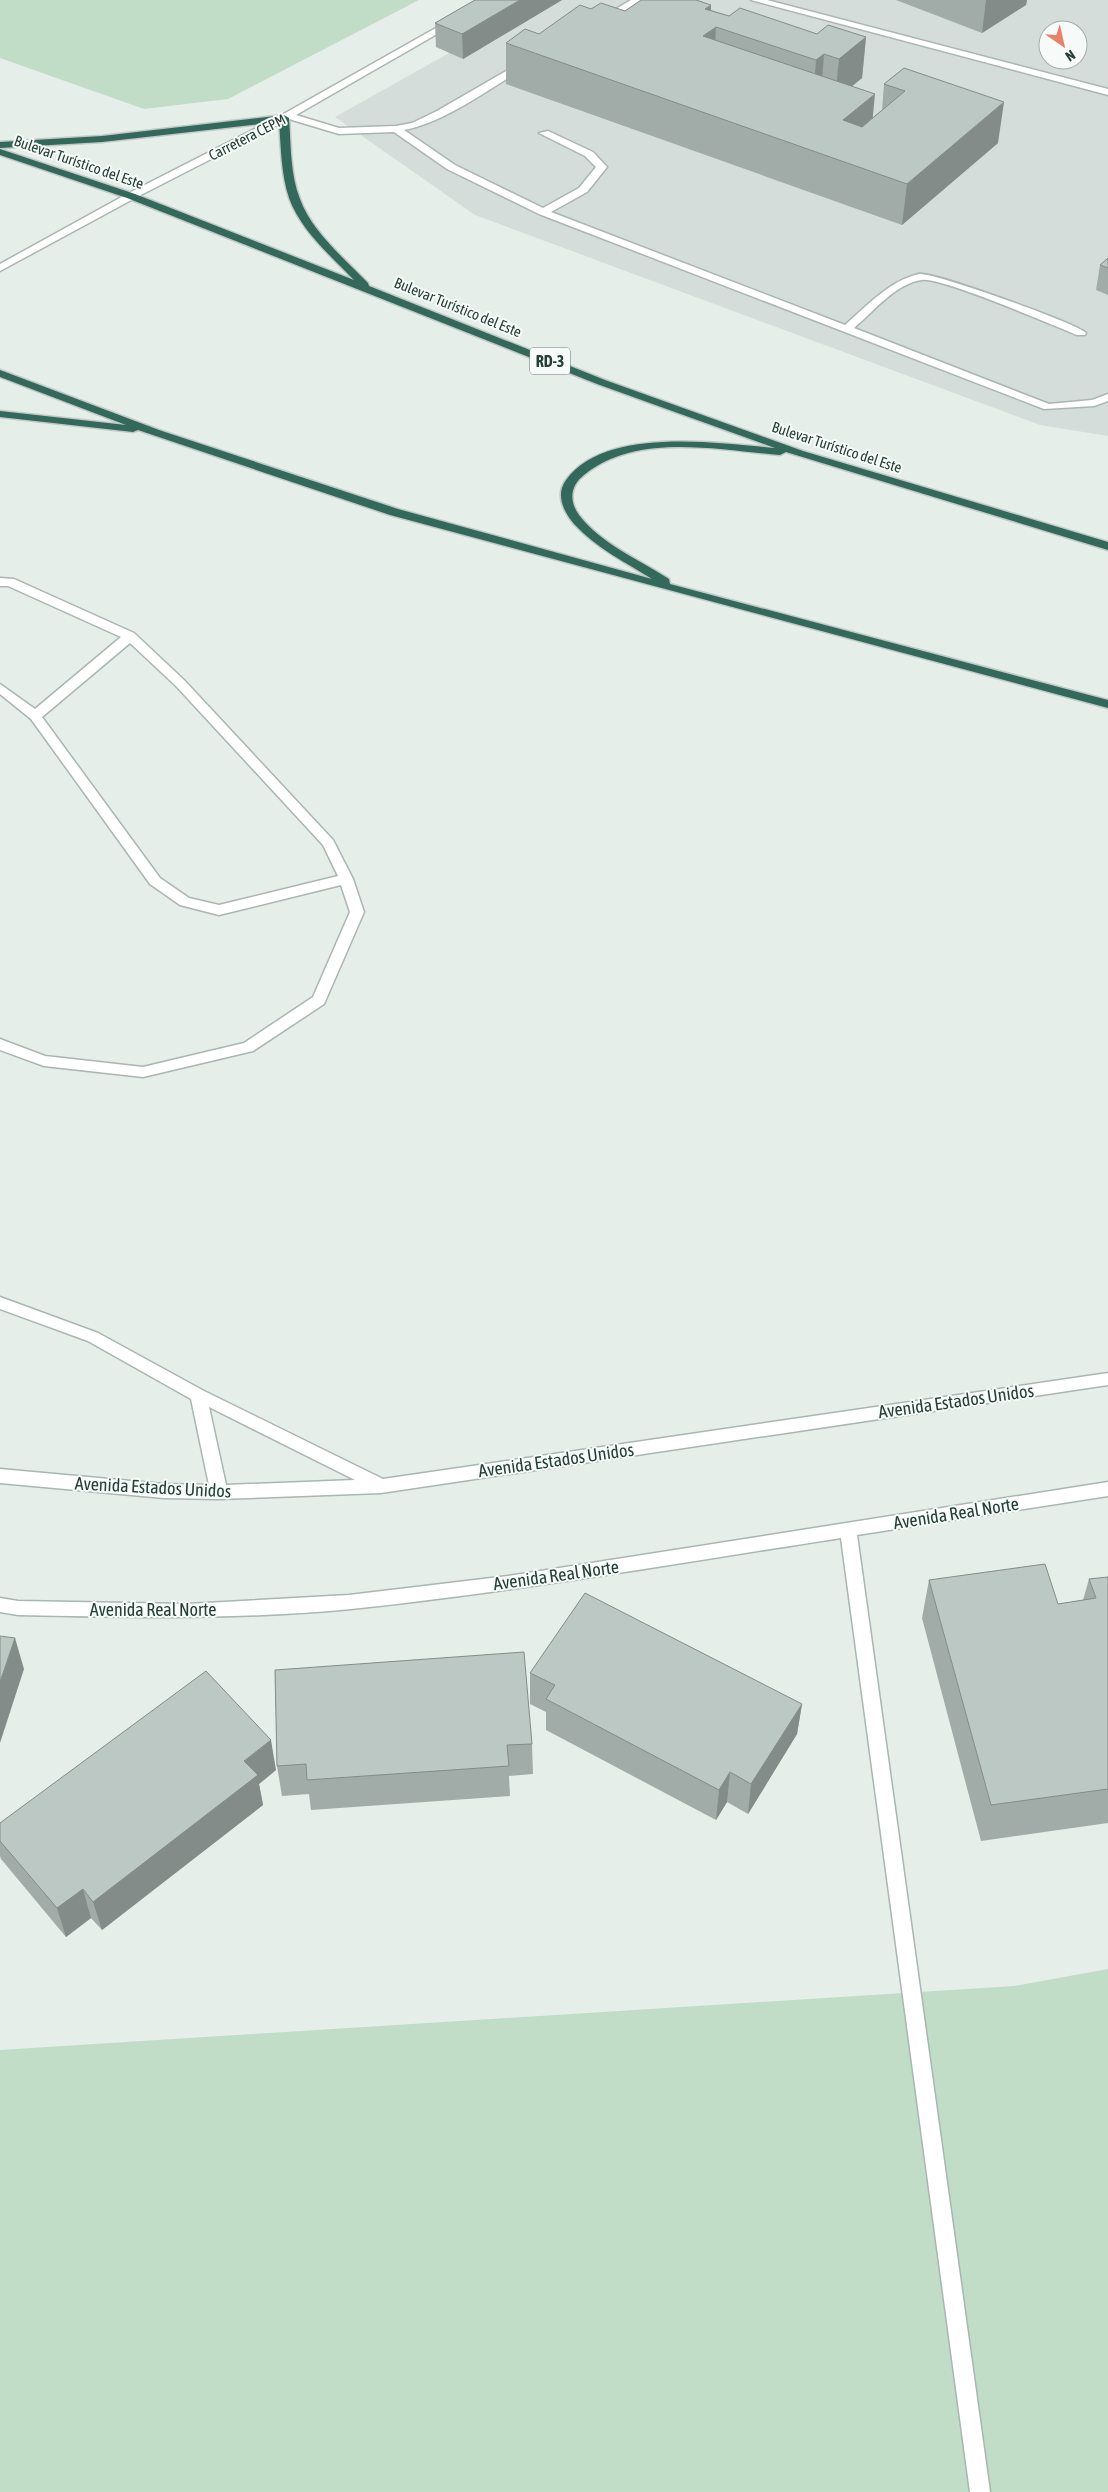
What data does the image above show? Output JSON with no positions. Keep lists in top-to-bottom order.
{
  "streets": {
    "highway": ["Bulevar Turístico del Este", "RD-3"],
    "street": ["Carretera CEPM", "Avenida Estados Unidos", "Avenida Real Norte"]
  },
  "crossings": [
    ["Carretera CEPM", "Bulevar Turístico del Este"]
  ],
  "north": "bottom right"
}
